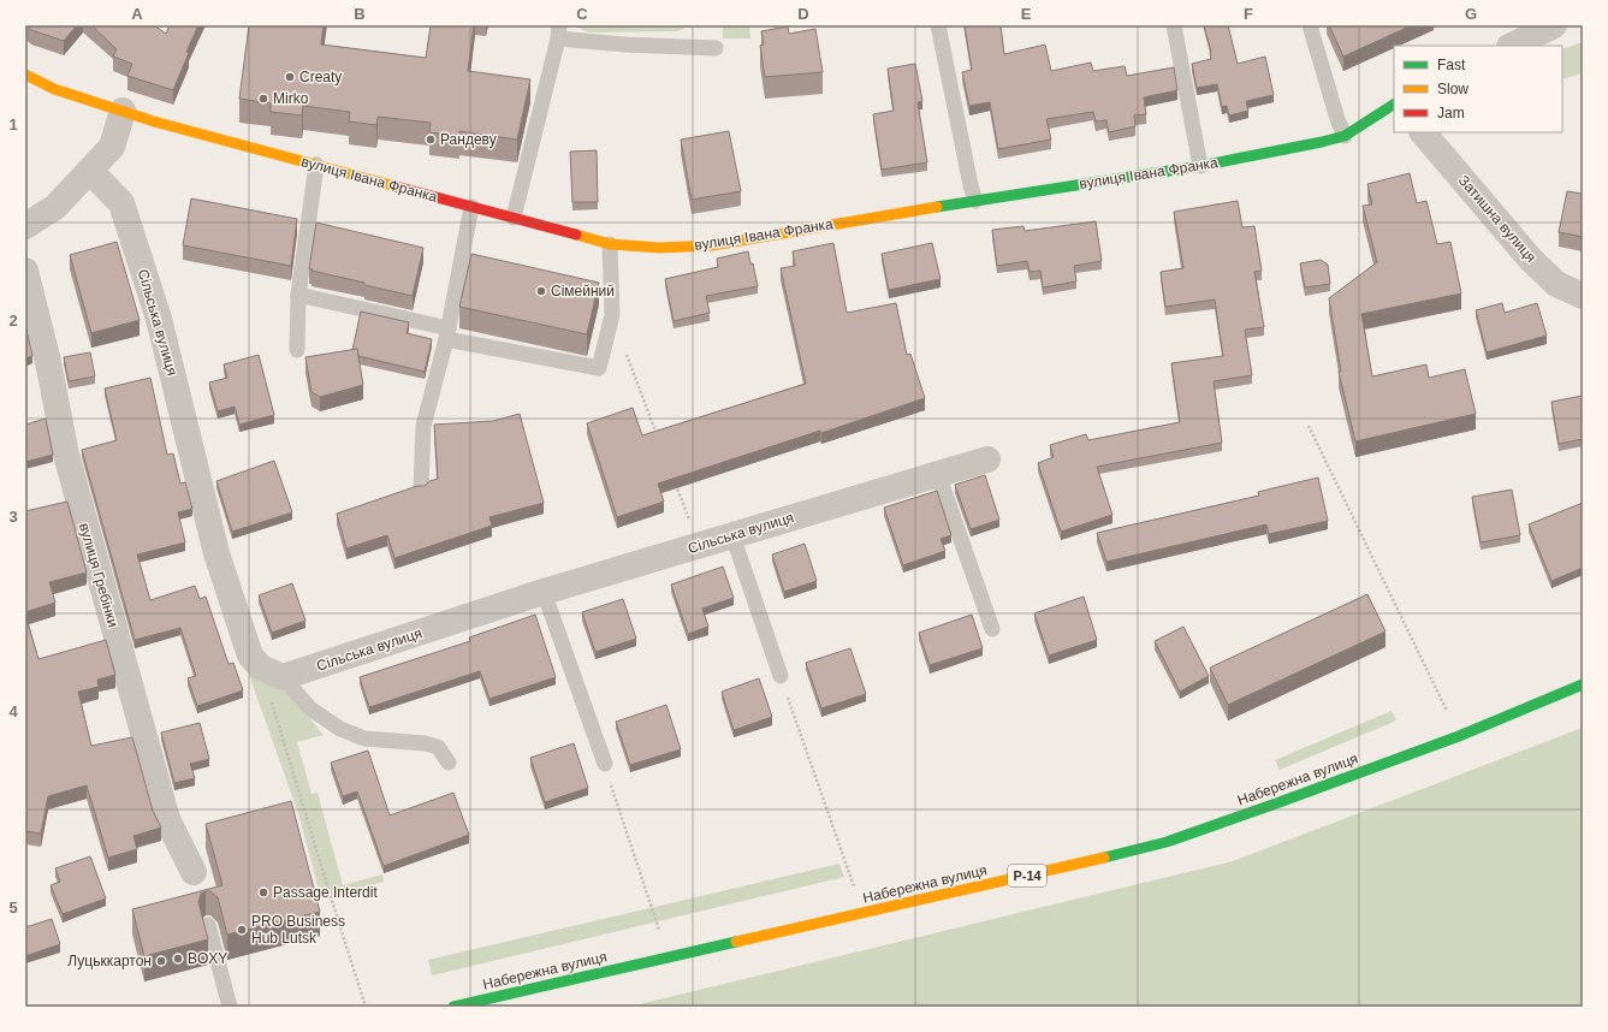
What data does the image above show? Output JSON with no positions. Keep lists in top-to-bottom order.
{
  "streets": {
    "street": [
      "вулиця Івана Франка",
      "Затишна вулиця",
      "Сільська вулиця",
      "вулиця Гребінки",
      "Набережна вулиця",
      "Р-14"
    ]
  },
  "places": [
    "Creaty",
    "Mirko",
    "Рандеву",
    "Сімейний",
    "Passage Interdit",
    "PRO Business Hub Lutsk",
    "BOXY",
    "Луцьккартон"
  ],
  "legend": ["Fast", "Slow", "Jam"],
  "grid": {
    "columns": [
      "A",
      "B",
      "C",
      "D",
      "E",
      "F",
      "G"
    ],
    "rows": [
      "1",
      "2",
      "3",
      "4",
      "5"
    ]
  }
}
